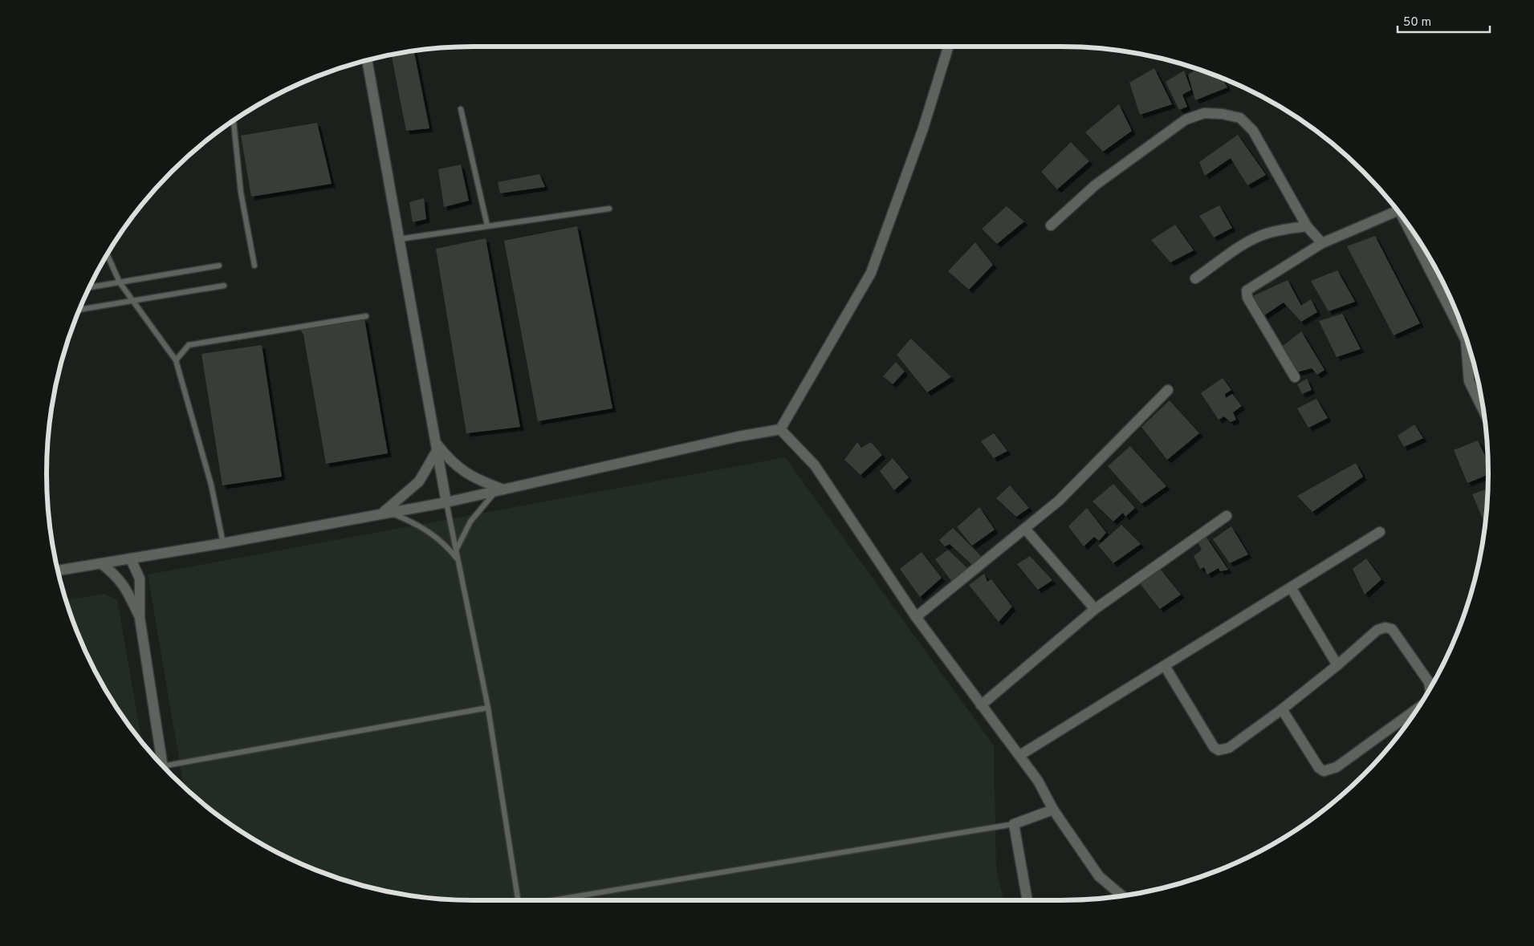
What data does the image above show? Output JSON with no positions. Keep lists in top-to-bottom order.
{
  "scale_bar": "50 m"
}
